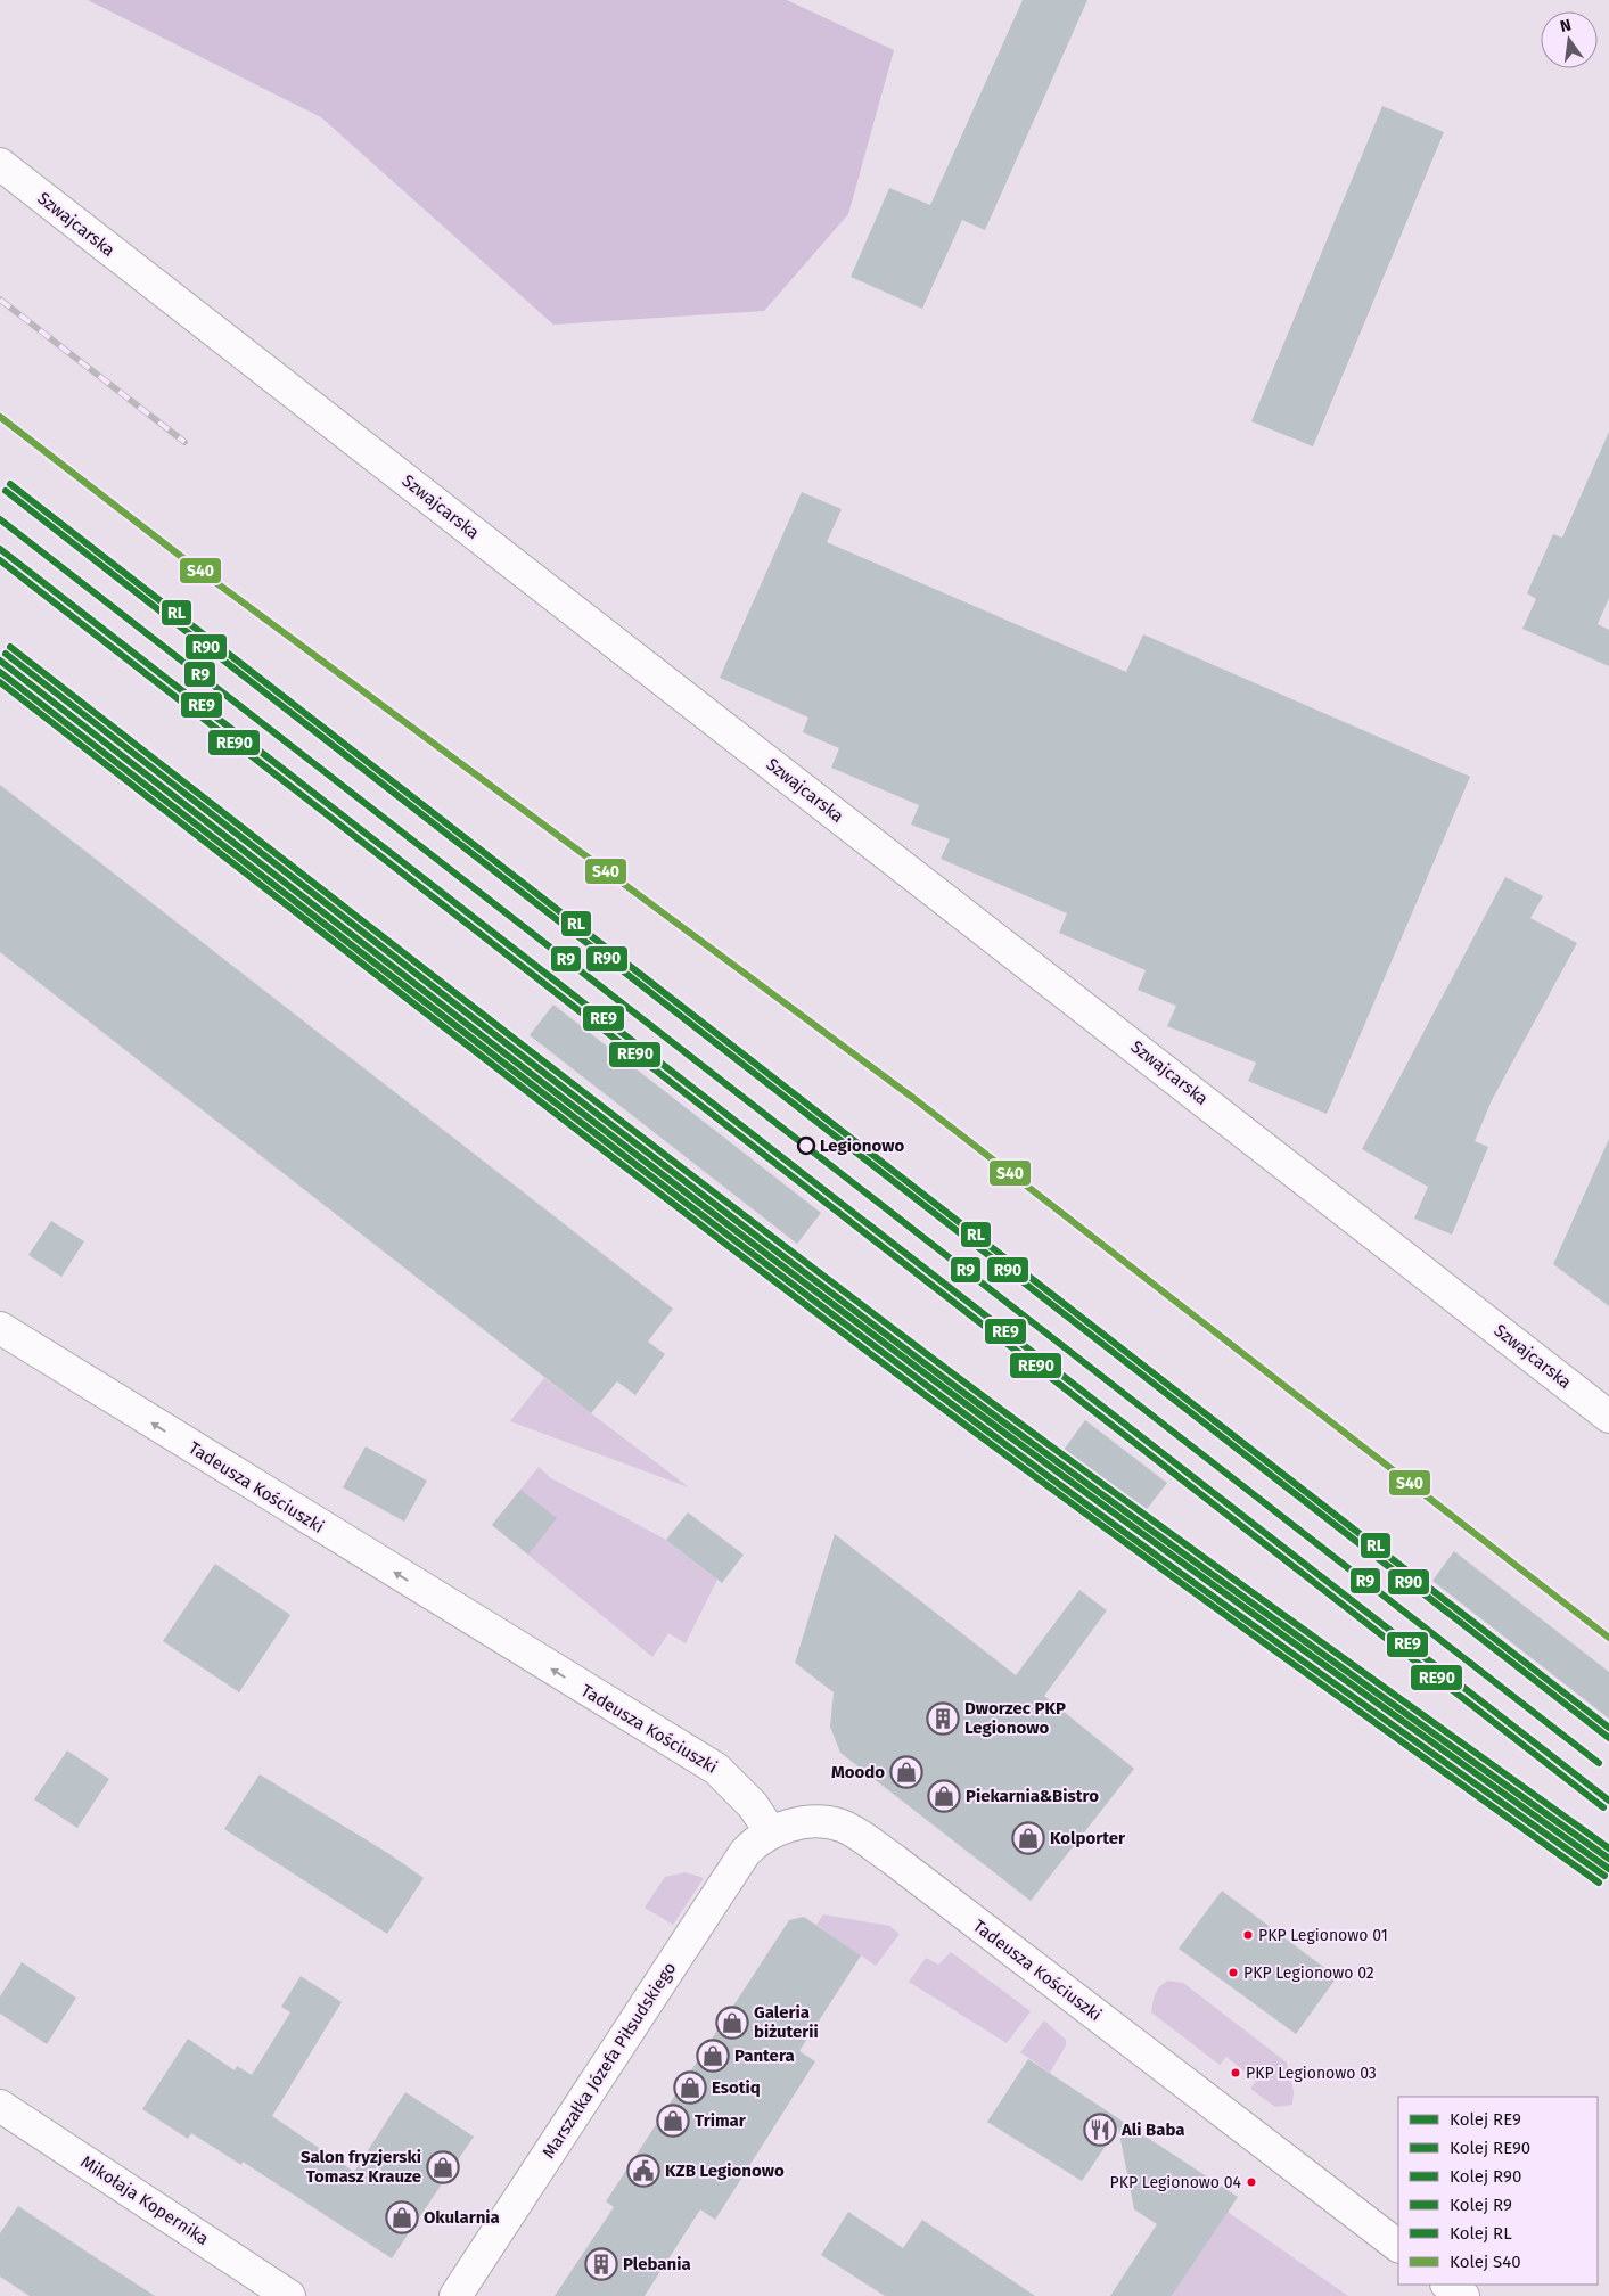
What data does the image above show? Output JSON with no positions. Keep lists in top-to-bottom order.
{
  "streets": {
    "street": [
      "Szwajcarska",
      "Tadeusza Kościuszki",
      "Marszałka Józefa Piłsudskiego",
      "Mikołaja Kopernika"
    ]
  },
  "crossings": [
    ["Tadeusza Kościuszki", "Marszałka Józefa Piłsudskiego"]
  ],
  "one_way": ["Tadeusza Kościuszki"],
  "places": {
    "other": [
      "Legionowo",
      "PKP Legionowo 01",
      "PKP Legionowo 02",
      "PKP Legionowo 03",
      "PKP Legionowo 04"
    ],
    "building": ["Dworzec PKP Legionowo", "Plebania"],
    "shop": [
      "Moodo",
      "Piekarnia&Bistro",
      "Kolporter",
      "Galeria biżuterii",
      "Pantera",
      "Esotiq",
      "Trimar",
      "Salon fryzjerski Tomasz Krauze",
      "Okularnia"
    ],
    "restaurant": ["Ali Baba"],
    "public building": ["KZB Legionowo"]
  },
  "lines": [
    "rail line S40",
    "rail line RL",
    "rail line R90",
    "rail line R9",
    "rail line RE9",
    "rail line RE90"
  ],
  "legend": [
    "Kolej RE9",
    "Kolej RE90",
    "Kolej R90",
    "Kolej R9",
    "Kolej RL",
    "Kolej S40"
  ],
  "north": "top"
}
